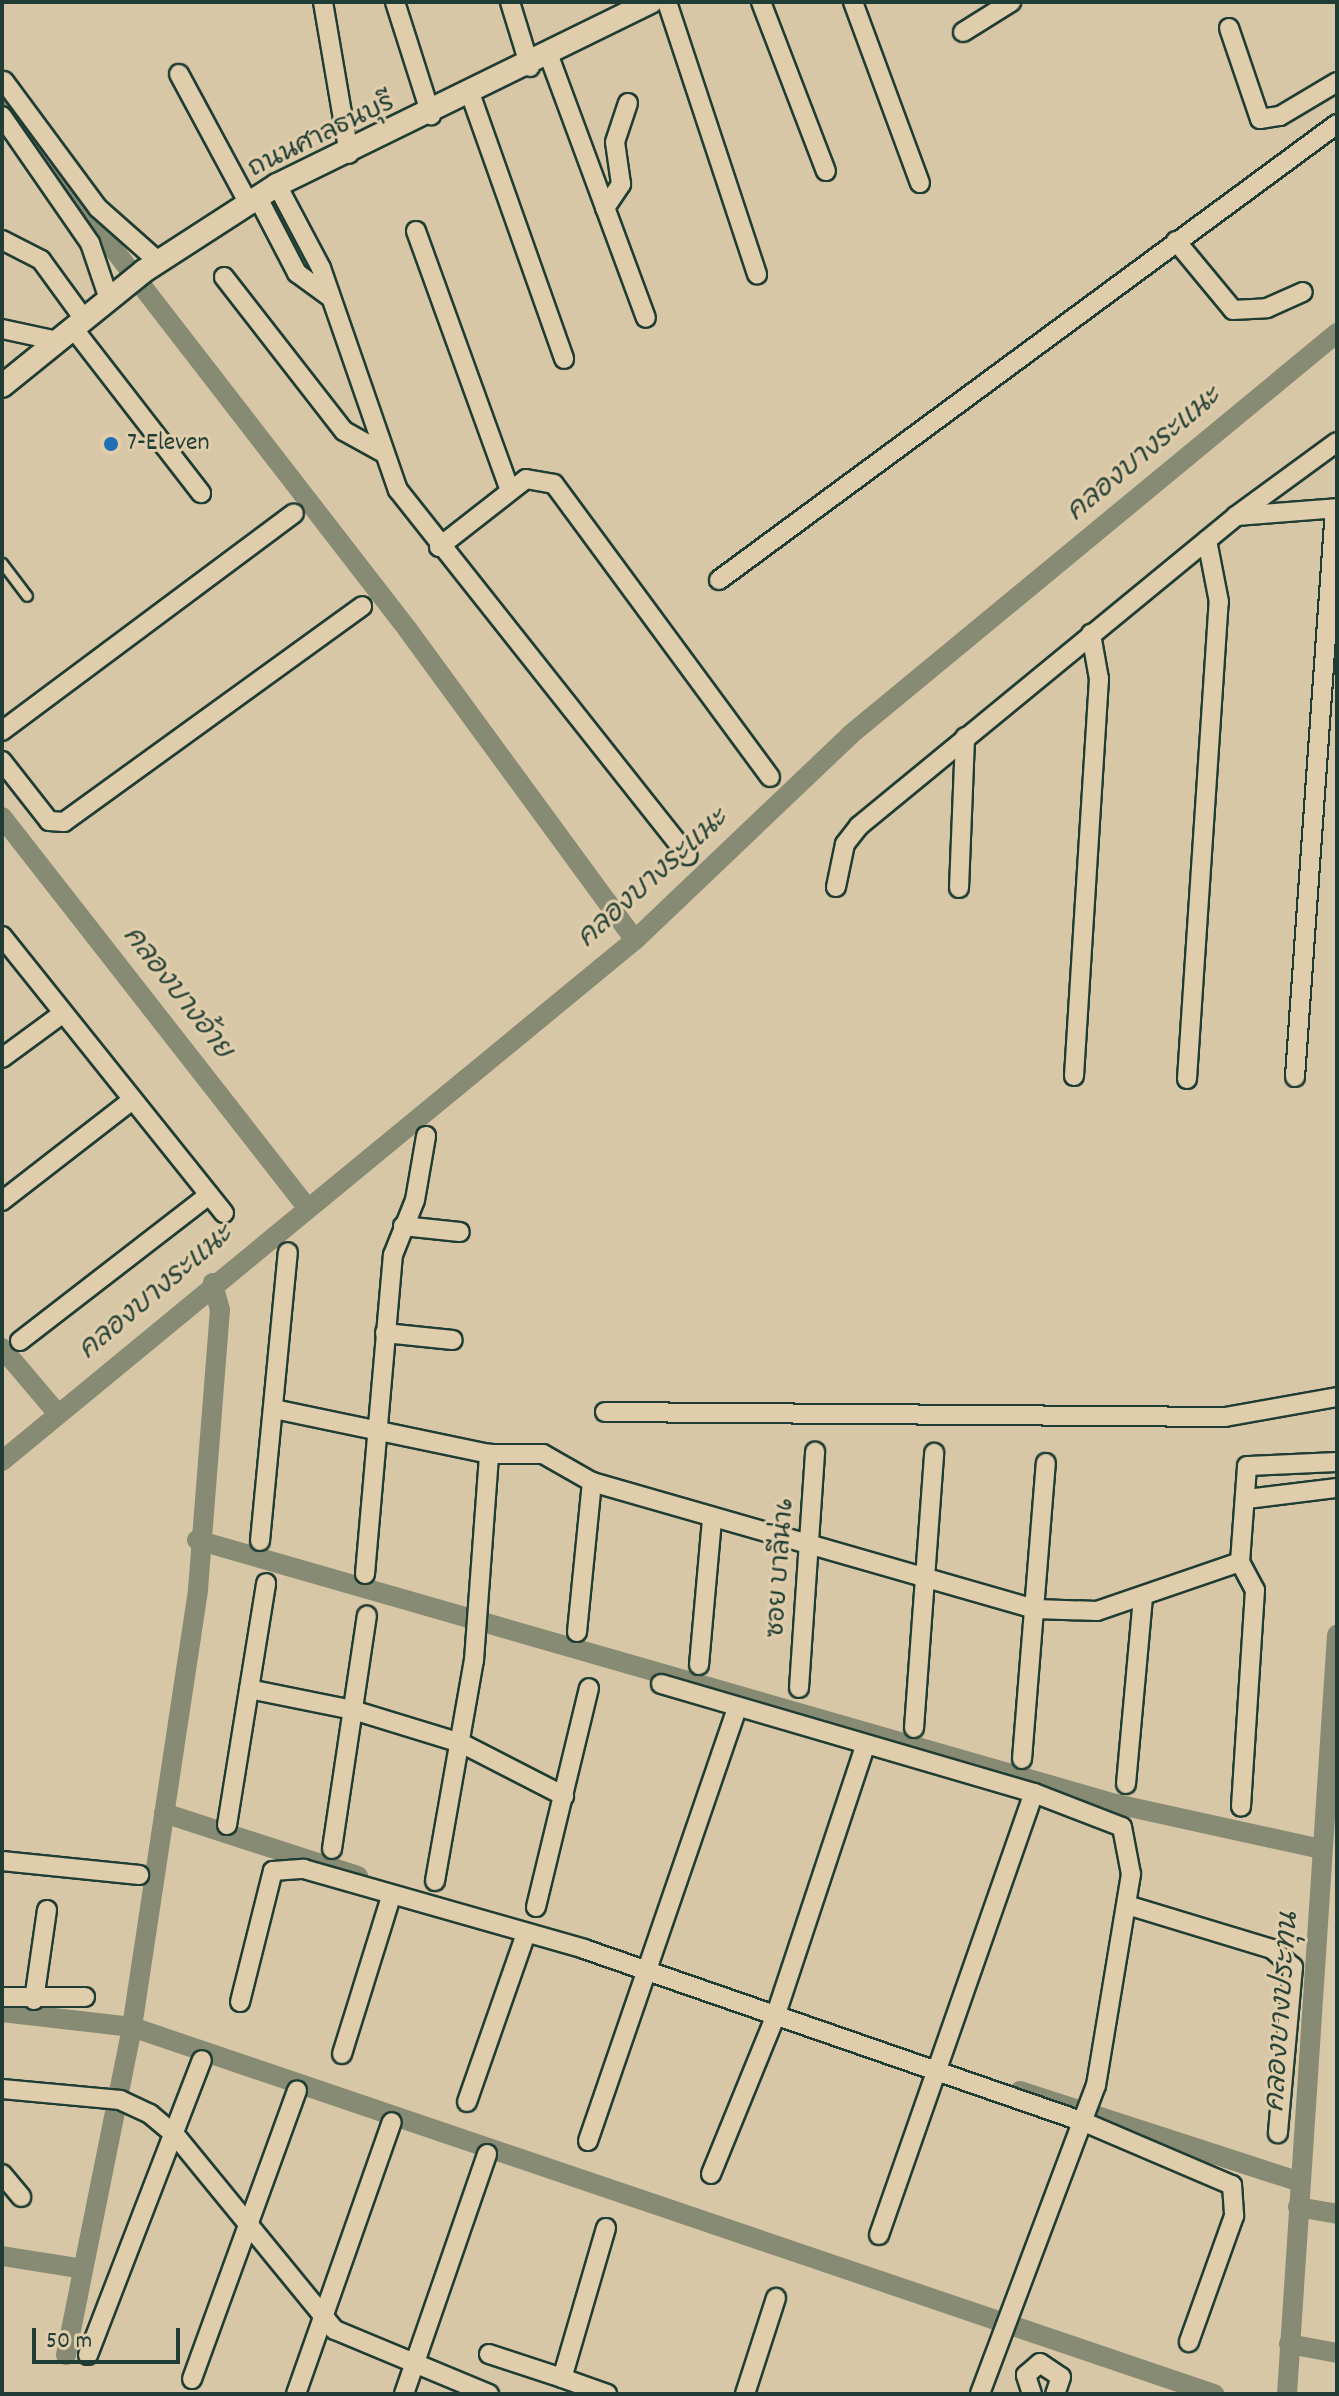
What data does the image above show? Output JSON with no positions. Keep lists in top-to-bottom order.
{
  "streets": {
    "street": ["ถนนศาลธนบุรี", "ซอย บาลีน่า6"]
  },
  "water": ["คลองบางระแนะ", "คลองบางอ้าย", "คลองบางประทุน"],
  "places": ["7-Eleven"],
  "scale_bar": "50 m"
}
